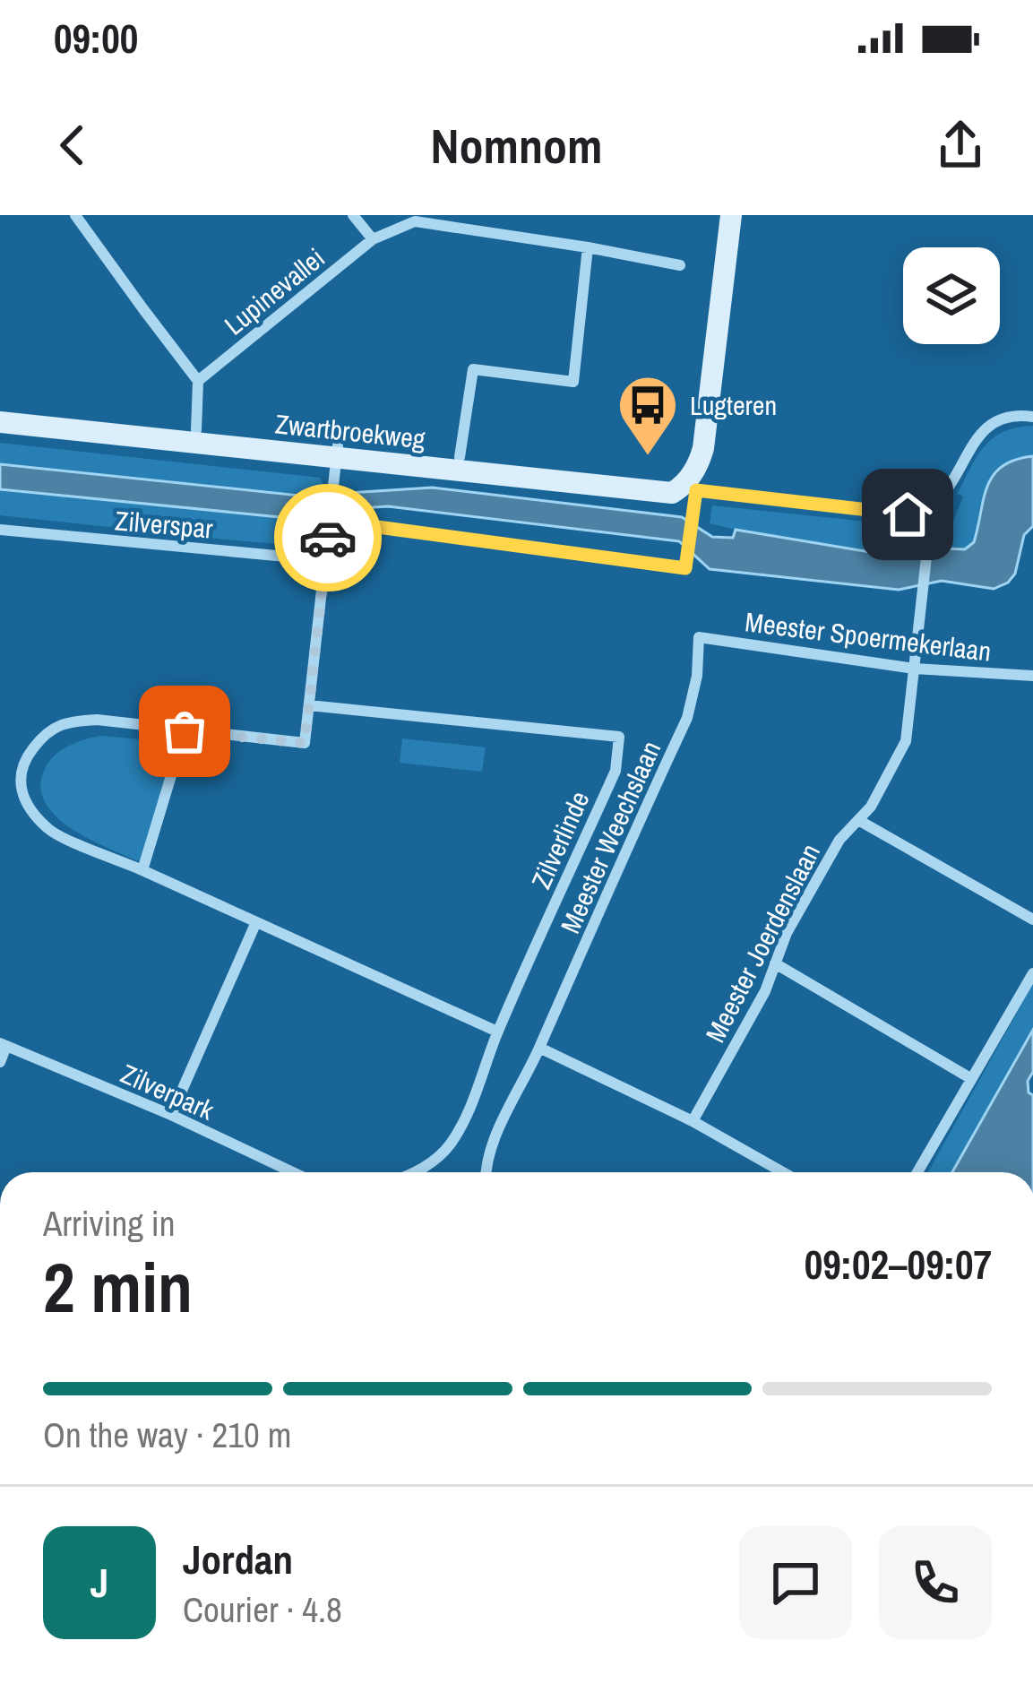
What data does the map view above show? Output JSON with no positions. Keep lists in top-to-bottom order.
{
  "streets": {
    "street": [
      "Lupinevallei",
      "Zwartbroekweg",
      "Zilverspar",
      "Meester Spoermekerlaan",
      "Meester Weechslaan",
      "Zilverlinde",
      "Meester Joerdenslaan",
      "Zilverpark"
    ]
  },
  "crossings": [
    ["Zwartbroekweg", "Meester Joerdenslaan"],
    ["Meester Spoermekerlaan", "Meester Weechslaan"],
    ["Meester Spoermekerlaan", "Meester Joerdenslaan"]
  ],
  "places": {
    "bus stop": ["Lugteren"]
  },
  "page": {
    "status": "09:00",
    "header": "Nomnom",
    "heading": ["2 min", "Arriving in", "09:02–09:07"],
    "panel": ["Jordan", "Courier · 4.8"],
    "bar": "On the way · 210 m",
    "round": "J"
  }
}
